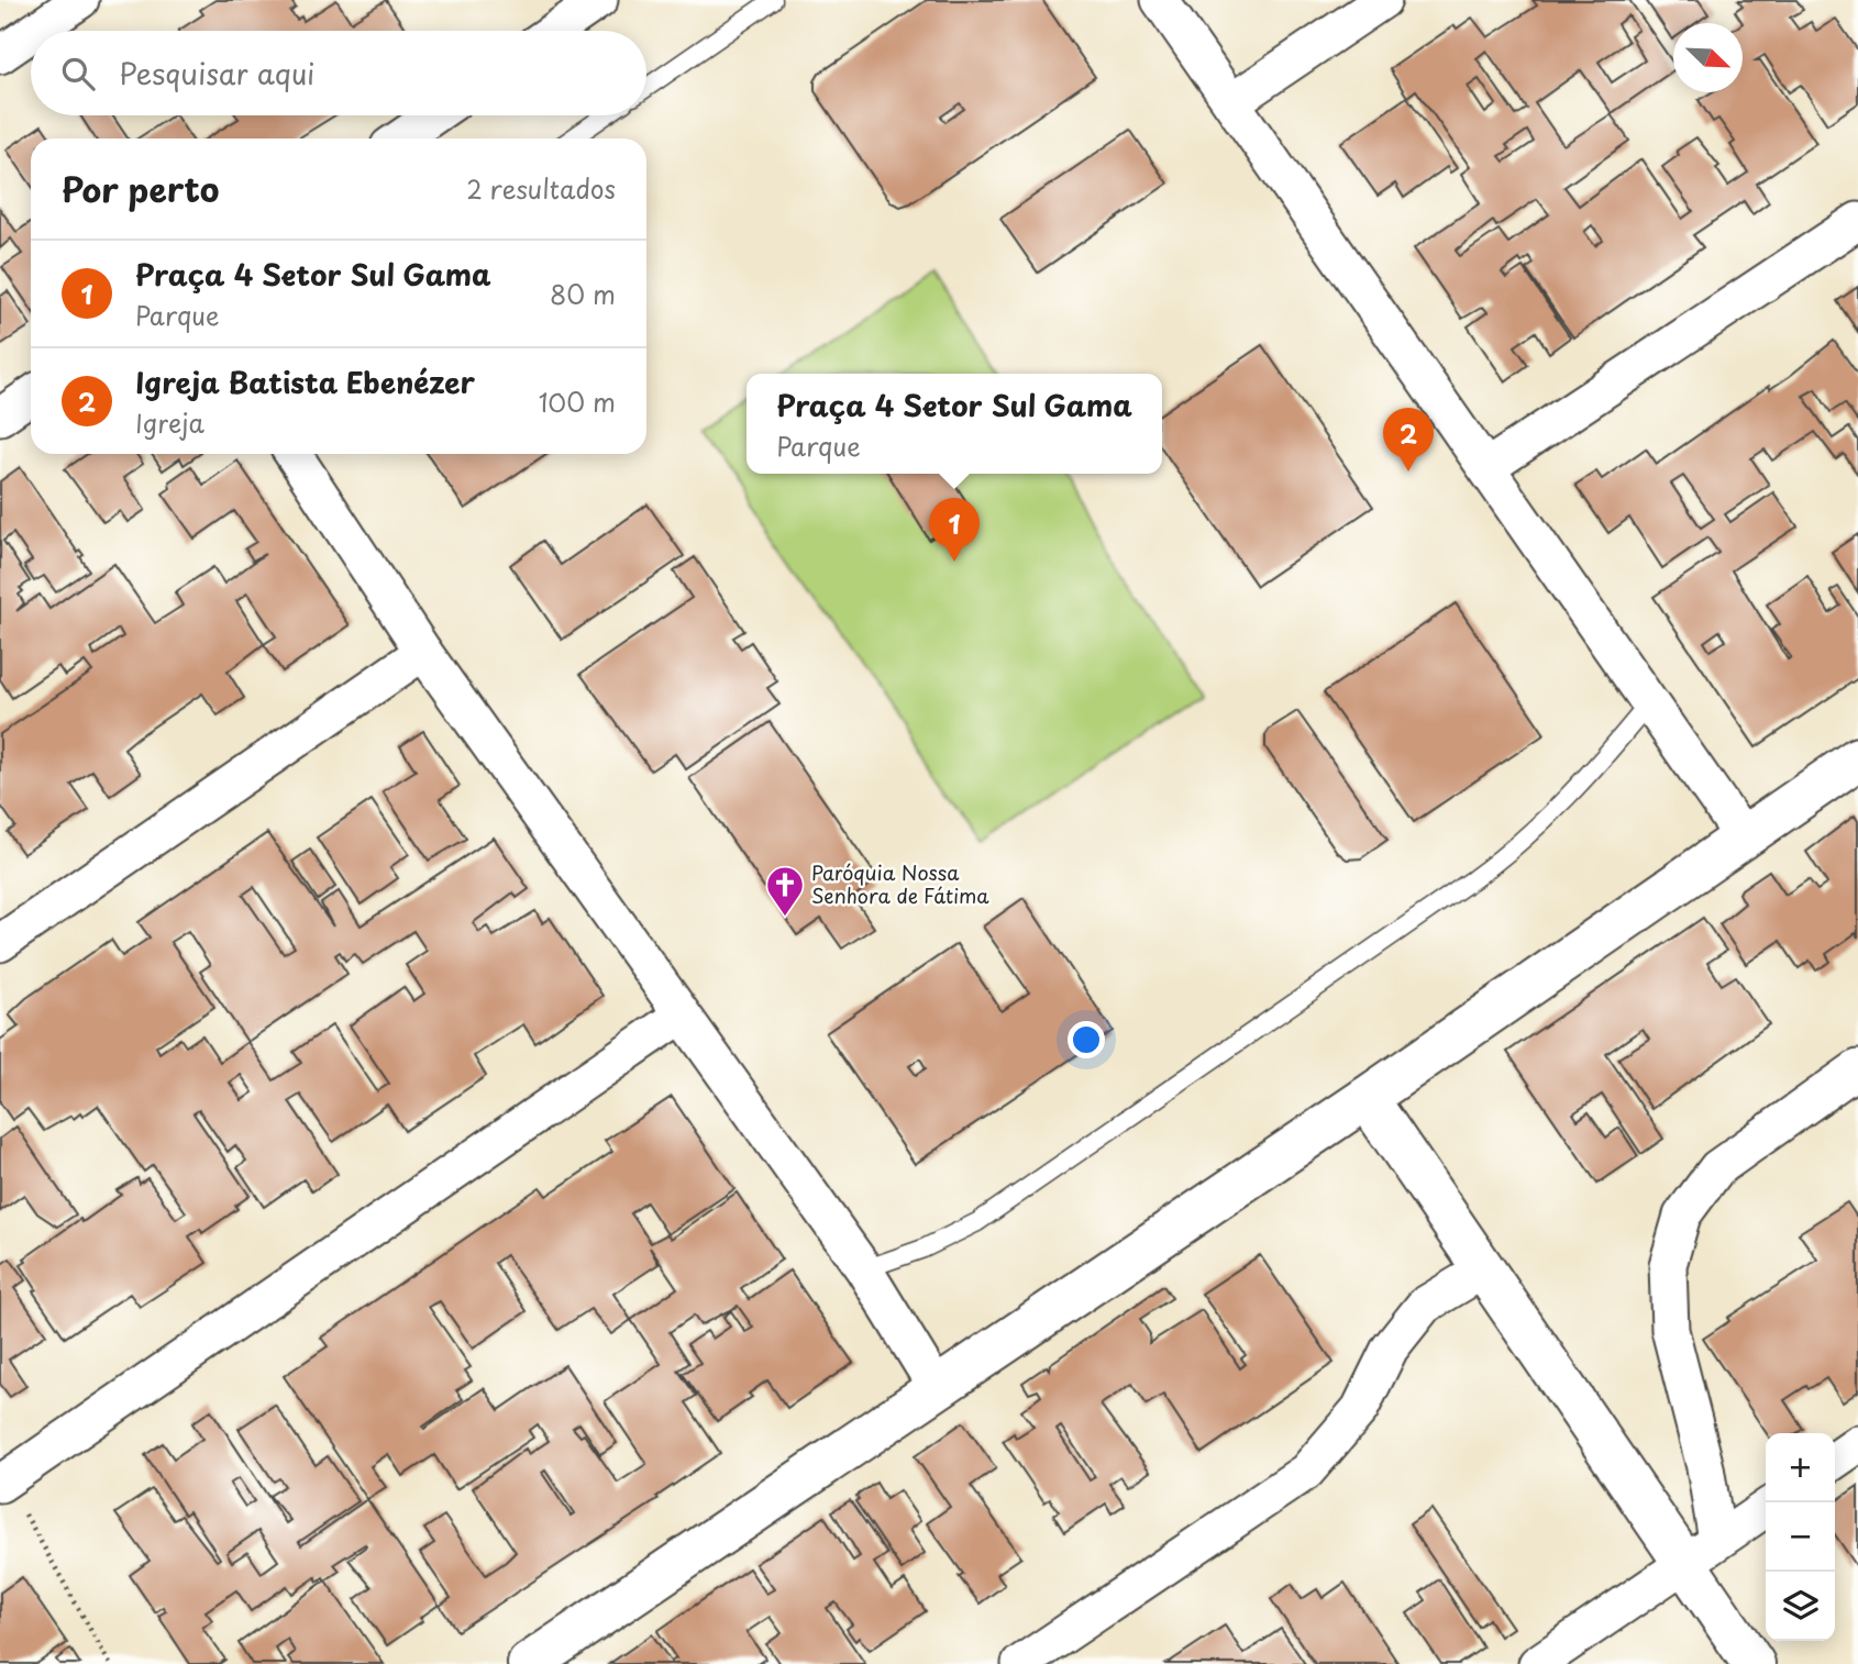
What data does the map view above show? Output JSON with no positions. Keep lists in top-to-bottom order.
{
  "places": {
    "church": ["Paróquia Nossa Senhora de Fátima"]
  },
  "north": "bottom right",
  "page": {
    "search": "Pesquisar aqui",
    "heading": ["Por perto", "2 resultados"],
    "list": [
      {
        "mark": "1",
        "name": "Praça 4 Setor Sul Gama",
        "note": "Parque",
        "value": "80 m"
      },
      {
        "mark": "2",
        "name": "Igreja Batista Ebenézer",
        "note": "Igreja",
        "value": "100 m"
      }
    ],
    "popup": ["Praça 4 Setor Sul Gama", "Parque"],
    "pins": ["2", "1"],
    "map_buttons": ["+", "−"]
  }
}
